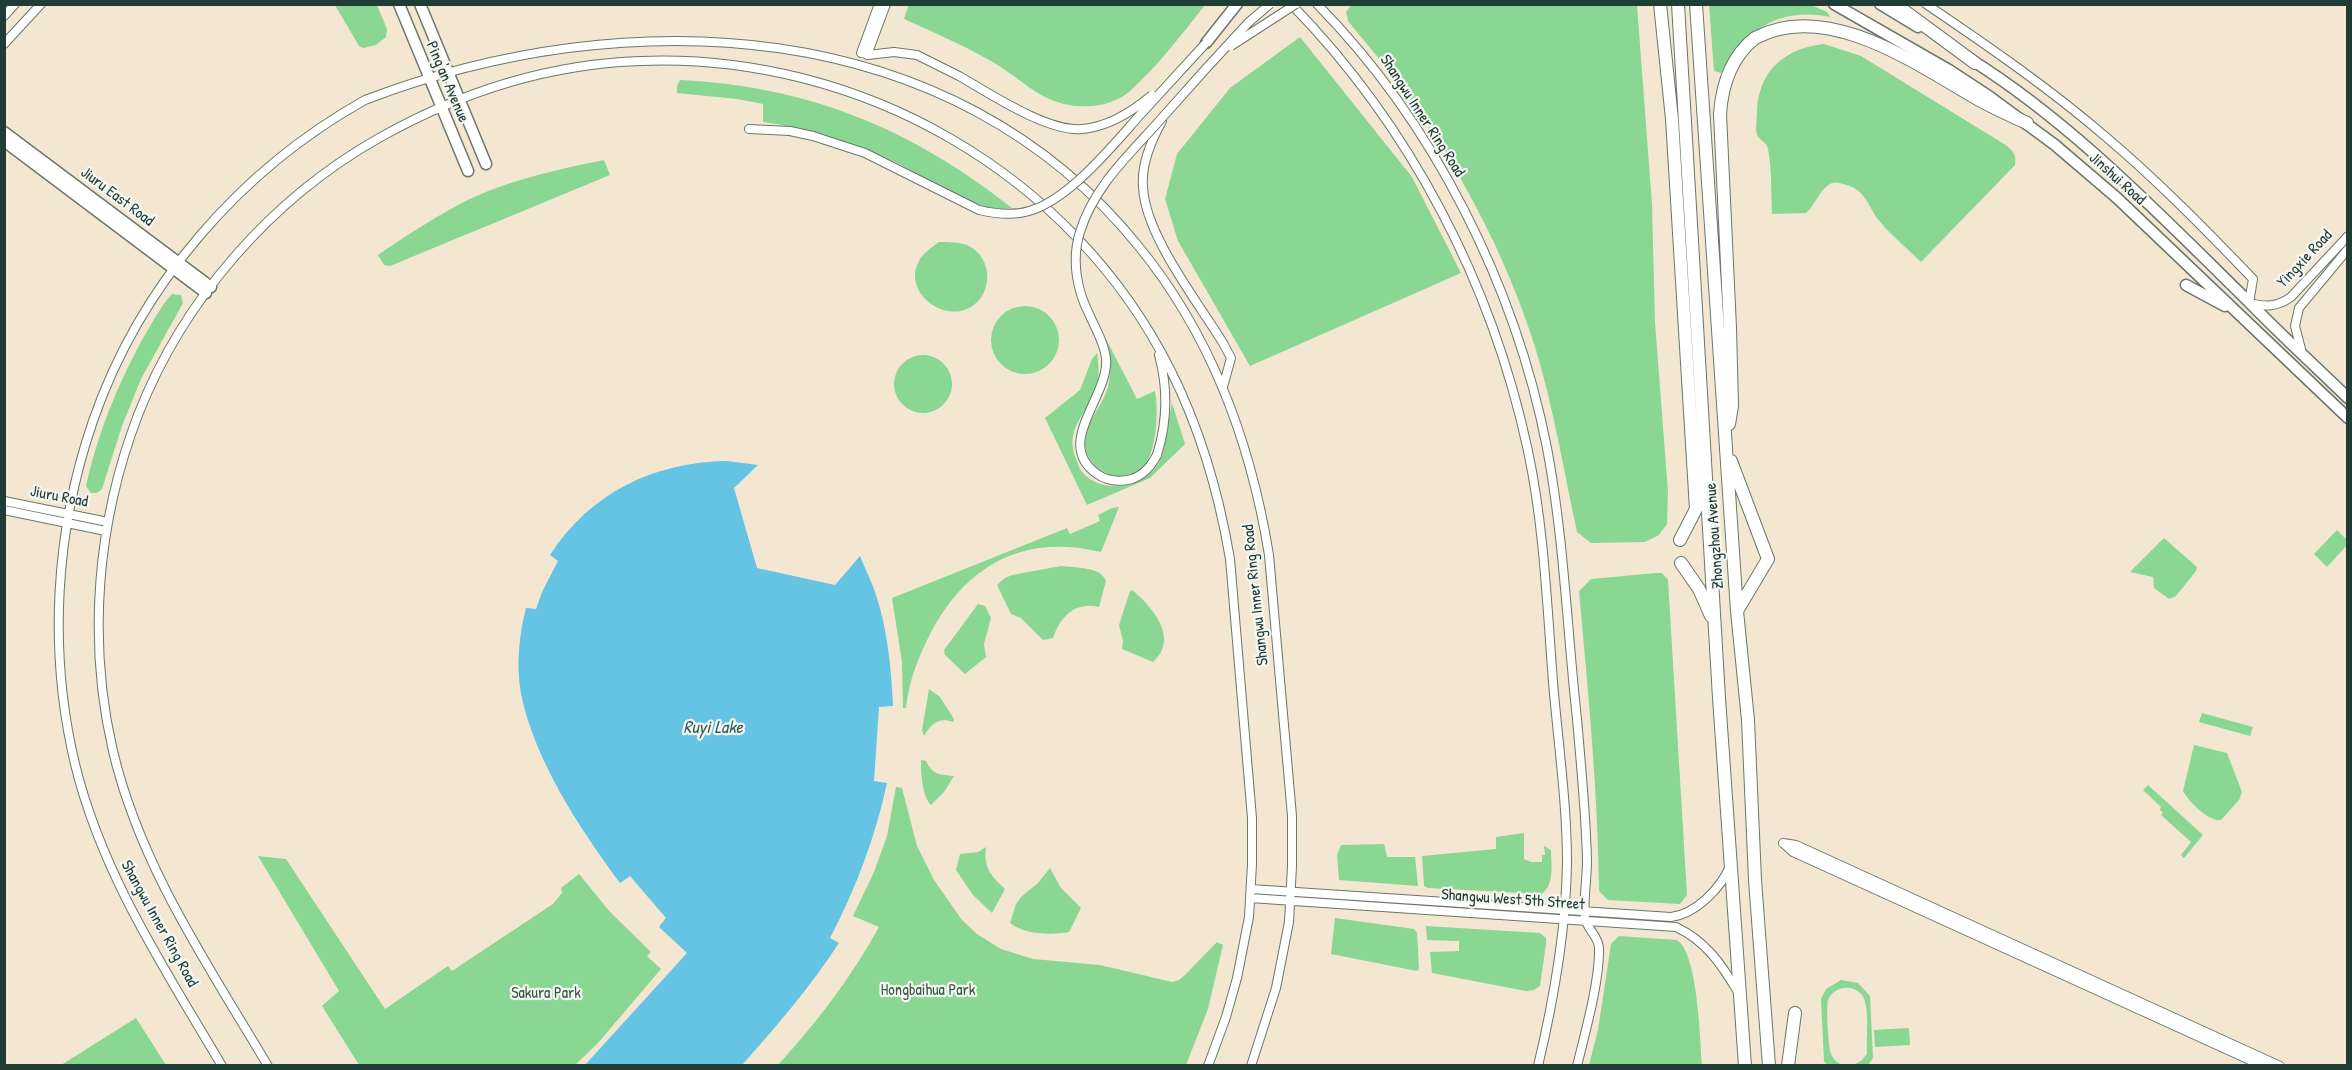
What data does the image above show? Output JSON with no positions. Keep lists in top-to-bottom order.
{
  "streets": {
    "highway": ["Zhongzhou Avenue"],
    "main road": ["Ping'an Avenue", "Jinshui Road", "Jiuru East Road"],
    "street": [
      "Shangwu Inner Ring Road",
      "Yingxie Road",
      "Jiuru Road",
      "Shangwu West 5th Street"
    ]
  },
  "crossings": [
    ["Ping'an Avenue", "Shangwu Inner Ring Road"],
    ["Shangwu Inner Ring Road", "Jiuru East Road"],
    ["Shangwu Inner Ring Road", "Jiuru Road"],
    ["Shangwu Inner Ring Road", "Shangwu West 5th Street"],
    ["Jinshui Road", "Yingxie Road"],
    ["Zhongzhou Avenue", "Shangwu West 5th Street"]
  ],
  "water": ["Ruyi Lake"],
  "parks": ["Hongbaihua Park", "Sakura Park"]
}
